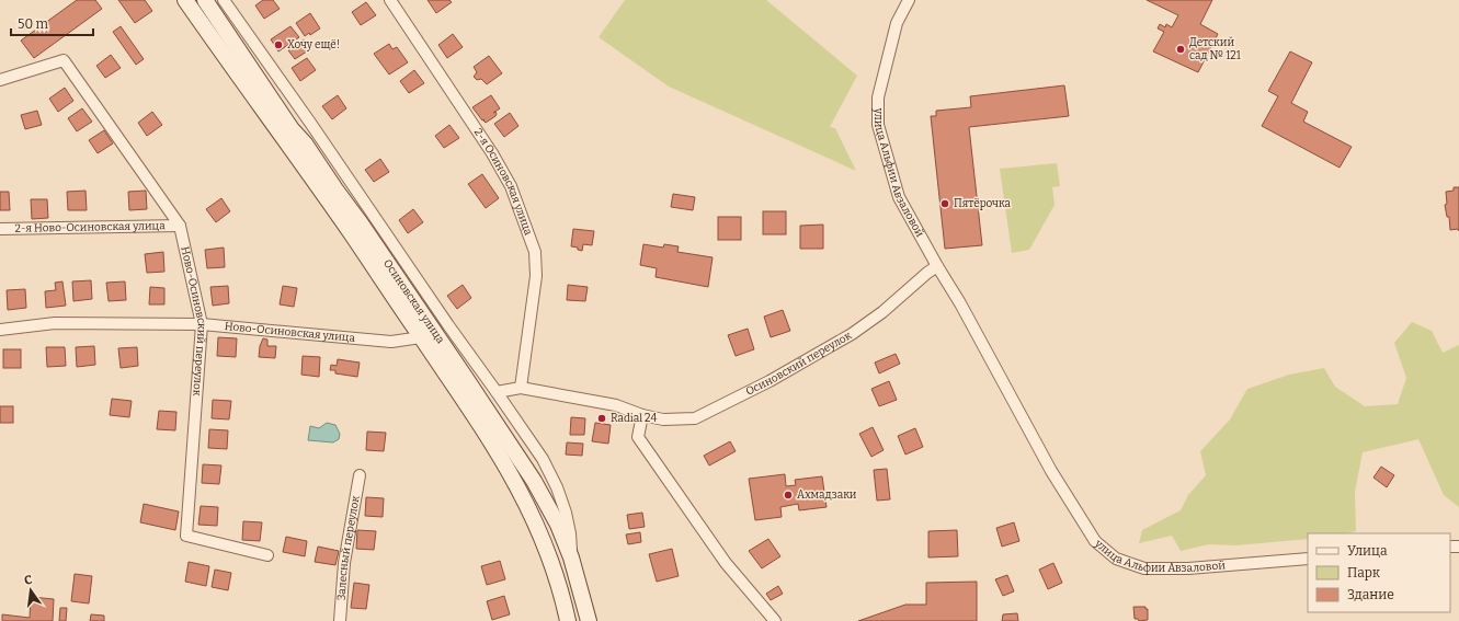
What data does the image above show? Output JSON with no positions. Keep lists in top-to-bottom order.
{
  "streets": {
    "street": [
      "улица Альфии Авзаловой",
      "2-я Осиновская улица",
      "2-я Ново-Осиновская улица",
      "Осиновская улица",
      "Ново-Осиновский переулок",
      "Ново-Осиновская улица",
      "Осиновский переулок",
      "Залесный переулок"
    ]
  },
  "crossings": [
    ["улица Альфии Авзаловой", "Осиновский переулок"],
    ["2-я Осиновская улица", "Осиновский переулок"],
    ["2-я Ново-Осиновская улица", "Ново-Осиновский переулок"],
    ["Осиновская улица", "Ново-Осиновская улица"],
    ["Ново-Осиновский переулок", "Ново-Осиновская улица"]
  ],
  "places": [
    "Хочу ещё!",
    "Детский сад № 121",
    "Пятёрочка",
    "Radial 24",
    "Ахмадзаки"
  ],
  "legend": ["Улица", "Парк", "Здание"],
  "scale_bar": "50 m",
  "north": "top"
}
